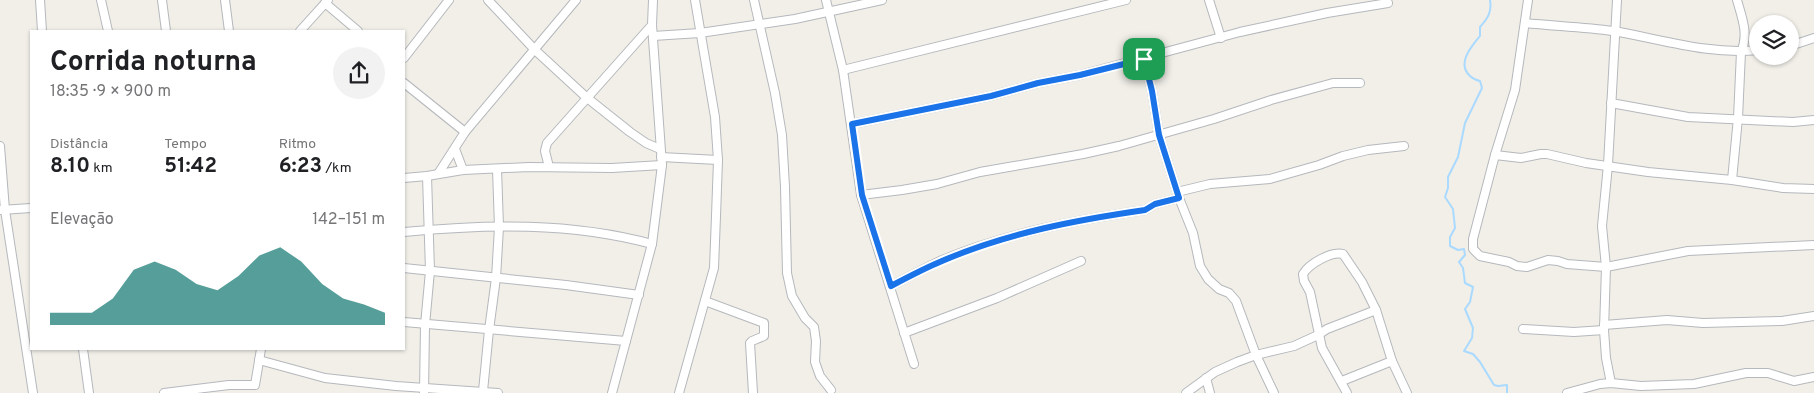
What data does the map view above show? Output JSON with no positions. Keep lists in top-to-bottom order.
{
  "page": {
    "heading": ["Corrida noturna", "18:35 · 9 × 900 m"],
    "stats": [
      ["Distância", "8.10 km"],
      ["Tempo", "51:42"],
      ["Ritmo", "6:23 /km"]
    ],
    "chart": ["Elevação", "142–151 m"]
  }
}
